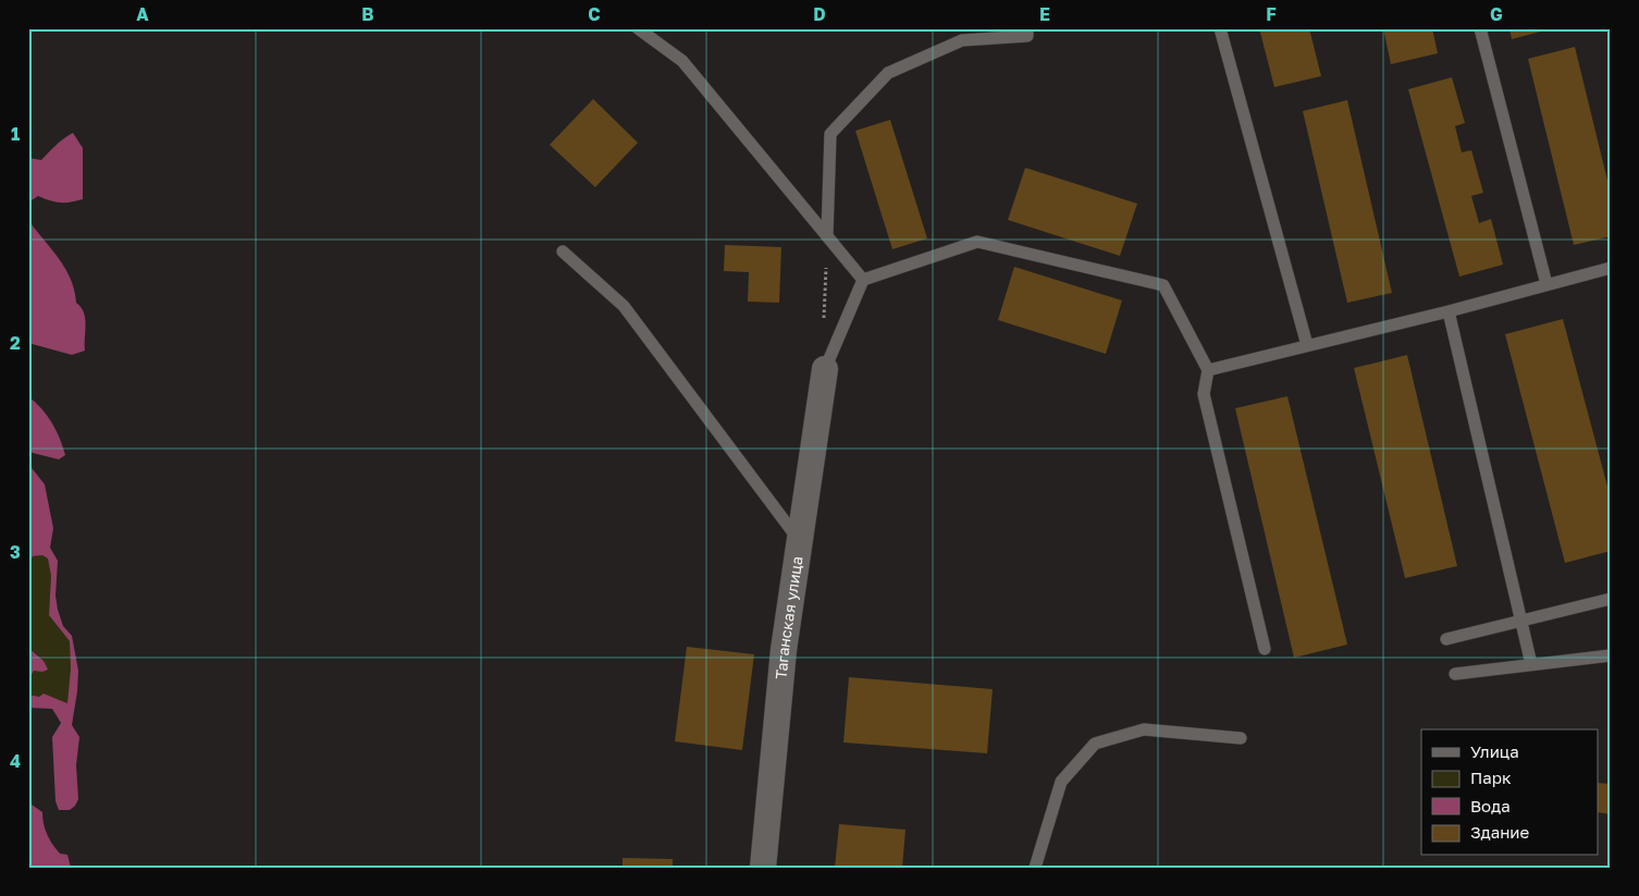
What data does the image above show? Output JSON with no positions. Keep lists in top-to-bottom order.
{
  "streets": {
    "street": ["Таганская улица"]
  },
  "legend": [
    "Улица",
    "Парк",
    "Вода",
    "Здание"
  ],
  "grid": {
    "columns": [
      "A",
      "B",
      "C",
      "D",
      "E",
      "F",
      "G"
    ],
    "rows": [
      "1",
      "2",
      "3",
      "4"
    ]
  }
}
